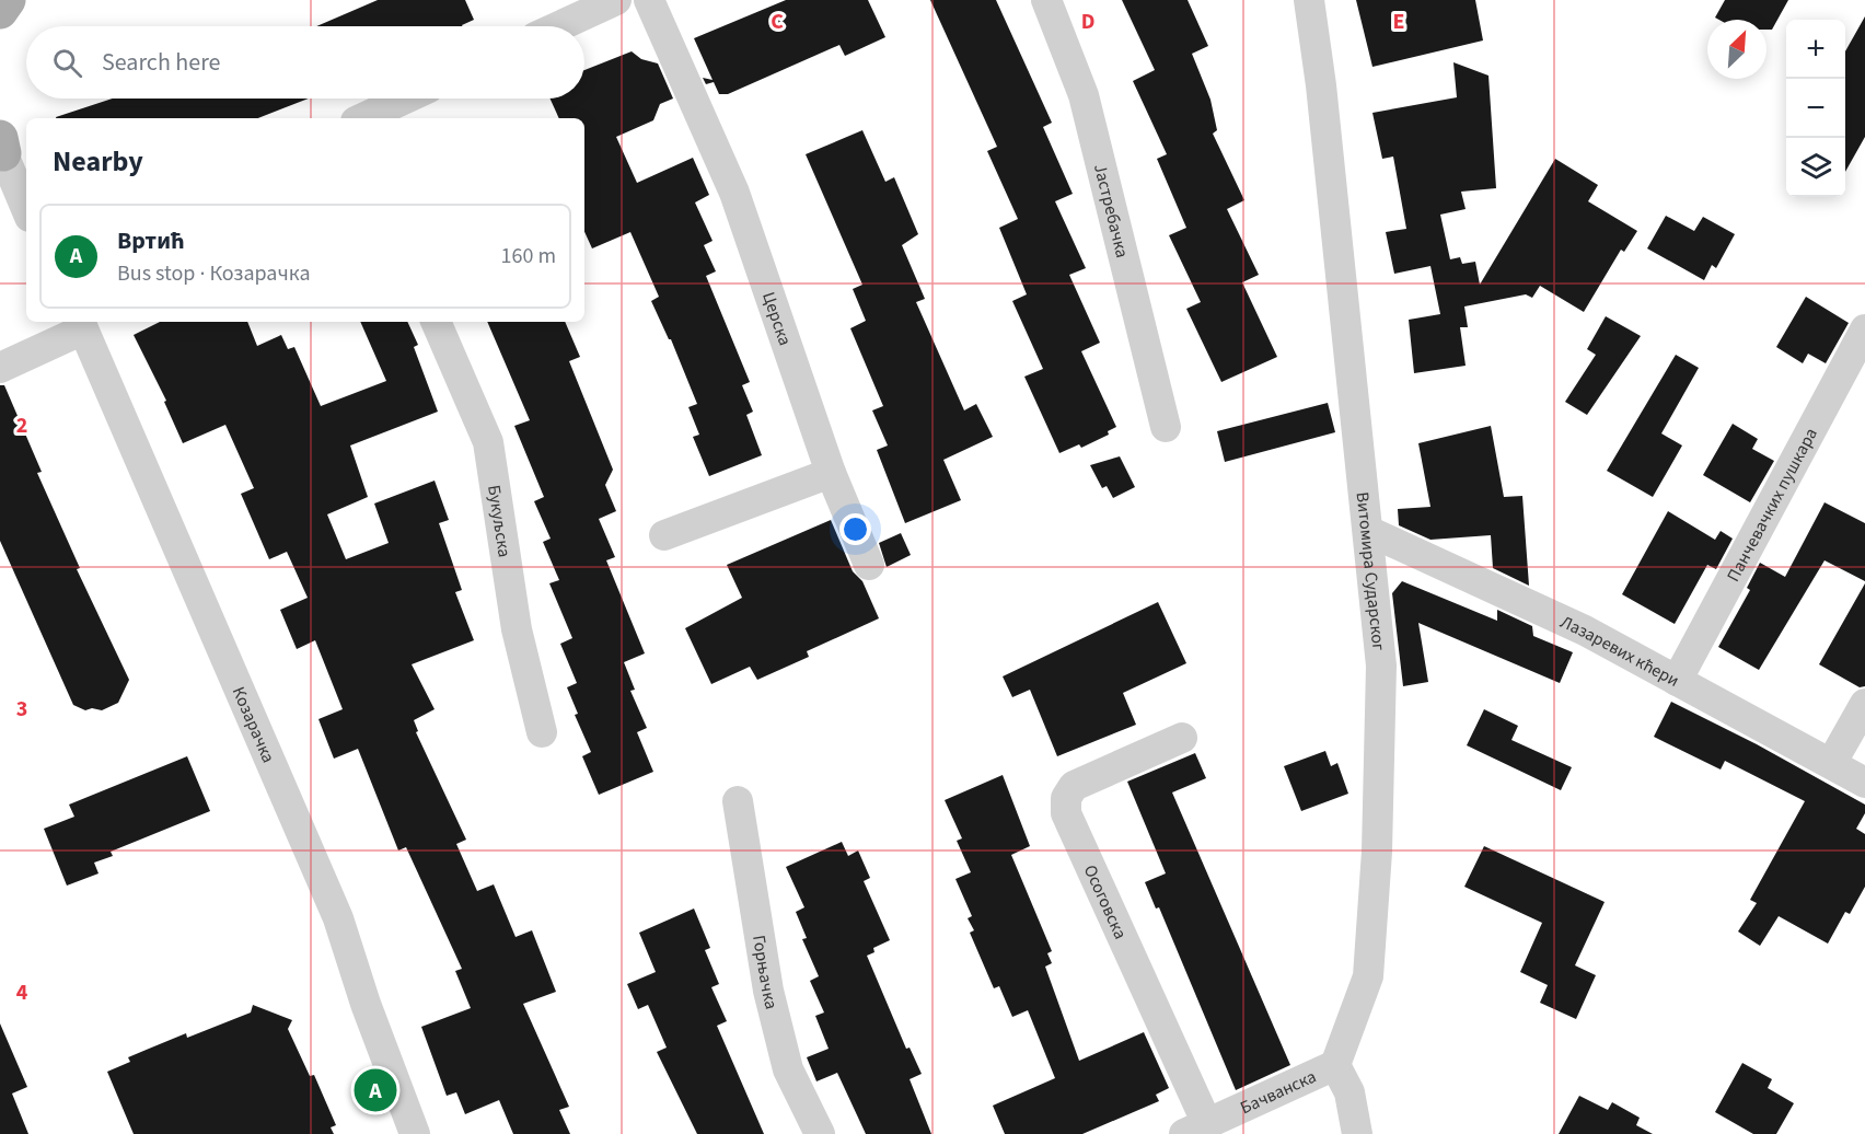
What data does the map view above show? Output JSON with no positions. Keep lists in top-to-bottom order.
{
  "streets": {
    "street": [
      "Јастребачка",
      "Церска",
      "Панчевачких пушкара",
      "Букуљска",
      "Витомира Сударског",
      "Лазаревих кћери",
      "Козарачка",
      "Осоговска",
      "Горњачка",
      "Бачванска"
    ]
  },
  "crossings": [
    ["Панчевачких пушкара", "Лазаревих кћери"],
    ["Витомира Сударског", "Лазаревих кћери"],
    ["Витомира Сударског", "Бачванска"],
    ["Осоговска", "Бачванска"]
  ],
  "north": "top right",
  "page": {
    "map_buttons": ["+", "−"],
    "search": "Search here",
    "heading": "Nearby",
    "list": [
      {
        "mark": "A",
        "name": "Вртић",
        "note": "Bus stop · Козарачка",
        "value": "160 m"
      }
    ],
    "pins": "A"
  },
  "grid": {
    "columns": ["C", "D", "E"],
    "rows": ["2", "3", "4"]
  }
}
